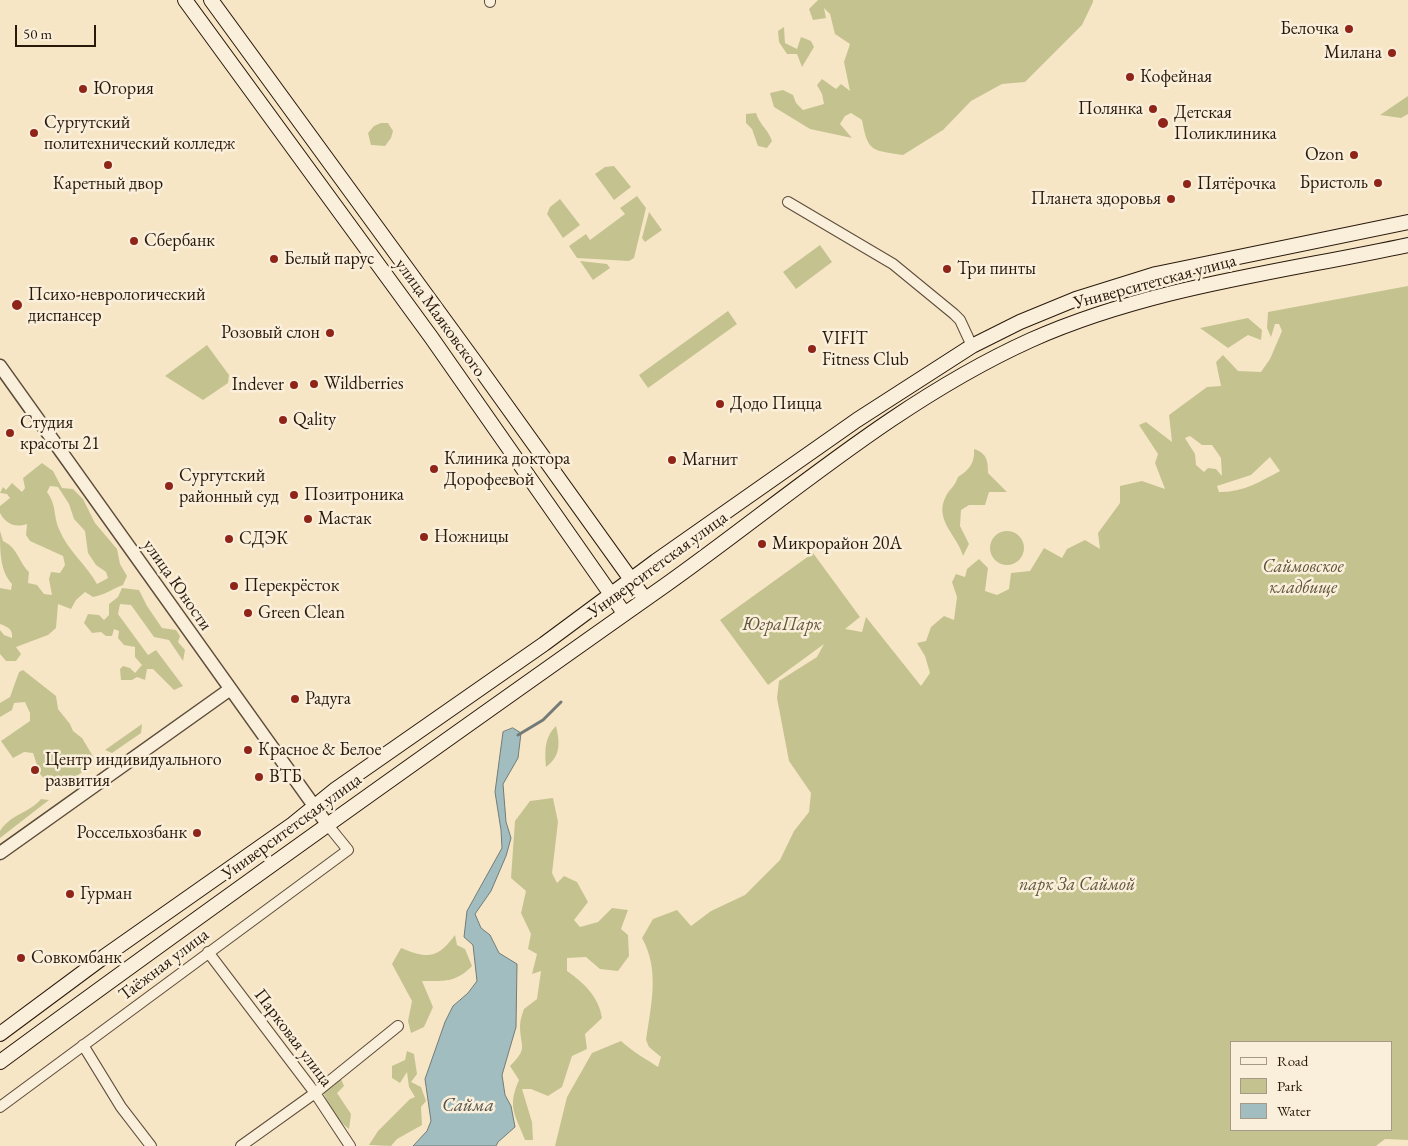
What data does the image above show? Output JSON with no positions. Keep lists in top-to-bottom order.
{
  "streets": {
    "main road": ["Университетская улица", "улица Маяковского"],
    "street": ["улица Юности", "Таёжная улица", "Парковая улица"]
  },
  "crossings": [
    ["Университетская улица", "улица Маяковского"],
    ["Университетская улица", "улица Юности"],
    ["Университетская улица", "Таёжная улица"],
    ["улица Юности", "Таёжная улица"],
    ["Таёжная улица", "Парковая улица"]
  ],
  "water": ["Сайма"],
  "parks": ["Саймовское кладбище", "ЮграПарк", "парк За Саймой"],
  "places": [
    "Белочка",
    "Милана",
    "Кофейная",
    "Югория",
    "Полянка",
    "Детская Поликлиника",
    "Сургутский политехнический колледж",
    "Ozon",
    "Каретный двор",
    "Бристоль",
    "Пятёрочка",
    "Планета здоровья",
    "Сбербанк",
    "Белый парус",
    "Три пинты",
    "Психо-неврологический диспансер",
    "Розовый слон",
    "VIFIT Fitness Club",
    "Wildberries",
    "Indever",
    "Додо Пицца",
    "Qality",
    "Студия красоты 21",
    "Магнит",
    "Клиника доктора Дорофеевой",
    "Сургутский районный суд",
    "Позитроника",
    "Мастак",
    "Ножницы",
    "СДЭК",
    "Микрорайон 20А",
    "Перекрёсток",
    "Green Clean",
    "Радуга",
    "Красное & Белое",
    "Центр индивидуального развития",
    "ВТБ",
    "Россельхозбанк",
    "Гурман",
    "Совкомбанк"
  ],
  "legend": ["Road", "Park", "Water"],
  "scale_bar": "50 m"
}
